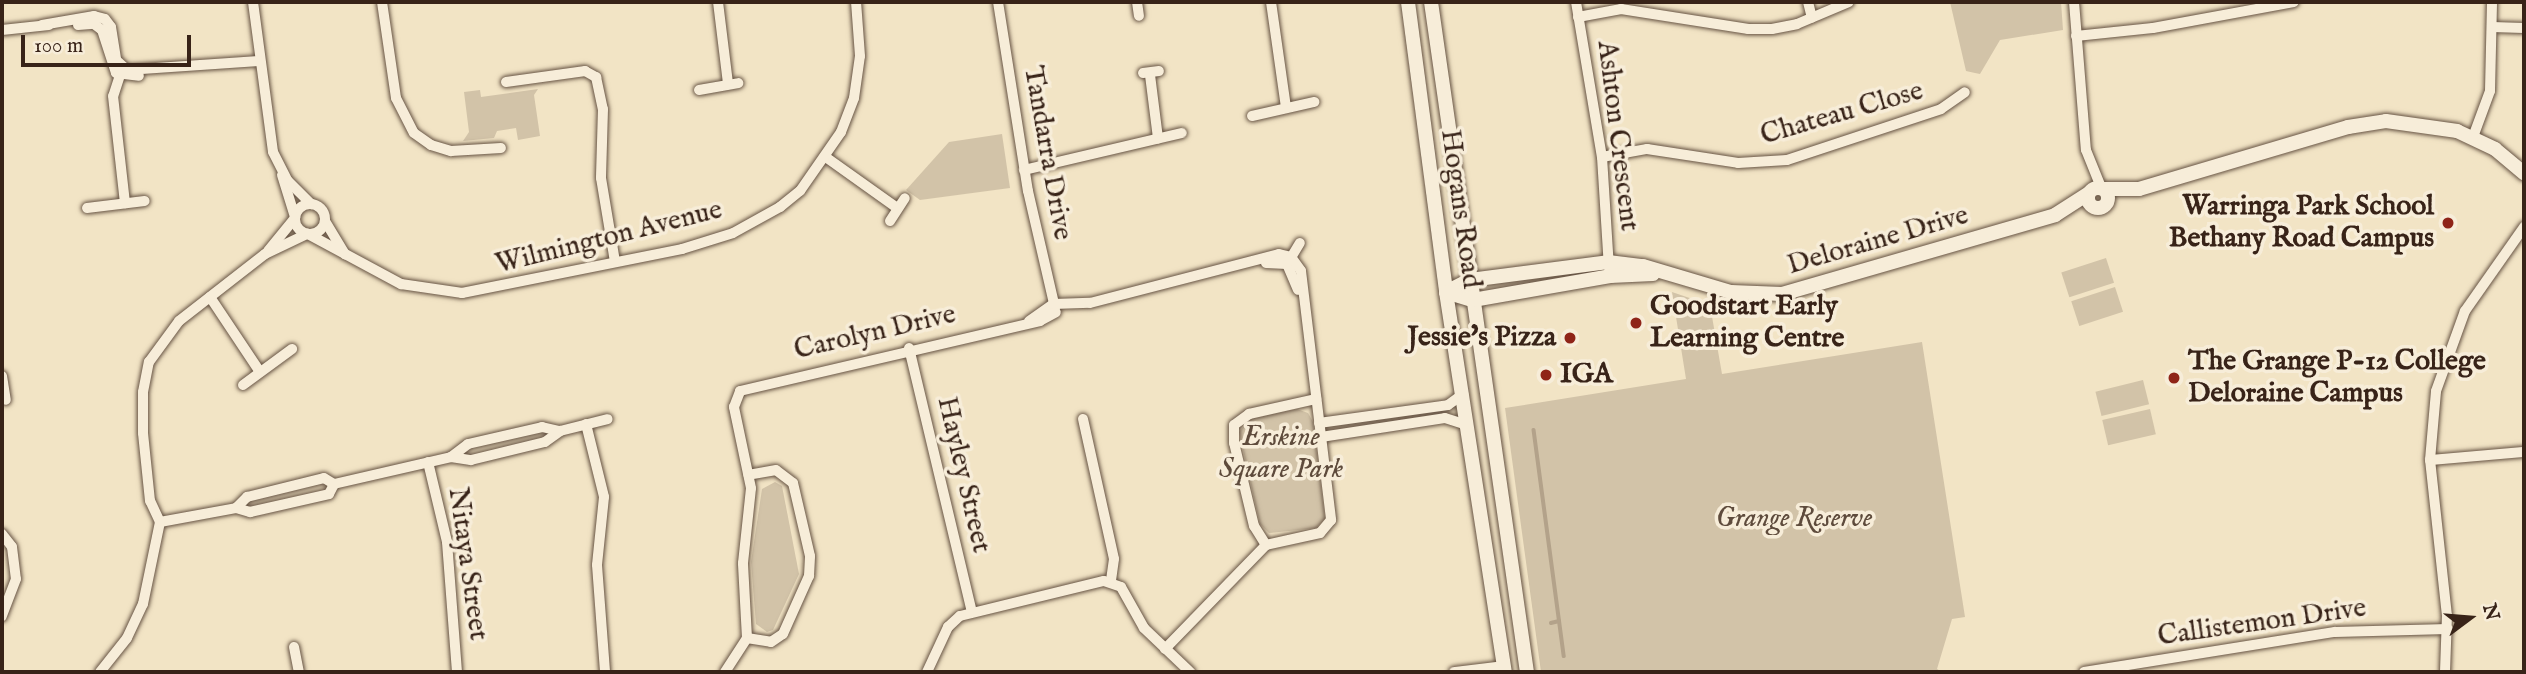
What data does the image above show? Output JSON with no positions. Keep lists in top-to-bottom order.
{
  "streets": {
    "street": [
      "Chateau Close",
      "Ashton Crescent",
      "Tandarra Drive",
      "Hogans Road",
      "Wilmington Avenue",
      "Deloraine Drive",
      "Carolyn Drive",
      "Hayley Street",
      "Nitaya Street",
      "Callistemon Drive"
    ]
  },
  "crossings": [
    ["Chateau Close", "Ashton Crescent"],
    ["Ashton Crescent", "Deloraine Drive"],
    ["Tandarra Drive", "Carolyn Drive"],
    ["Hogans Road", "Deloraine Drive"],
    ["Carolyn Drive", "Hayley Street"]
  ],
  "parks": ["Erskine Square Park", "Grange Reserve"],
  "places": [
    "Warringa Park School Bethany Road Campus",
    "Goodstart Early Learning Centre",
    "Jessie's Pizza",
    "IGA",
    "The Grange P-12 College Deloraine Campus"
  ],
  "scale_bar": "100 m",
  "north": "right"
}
